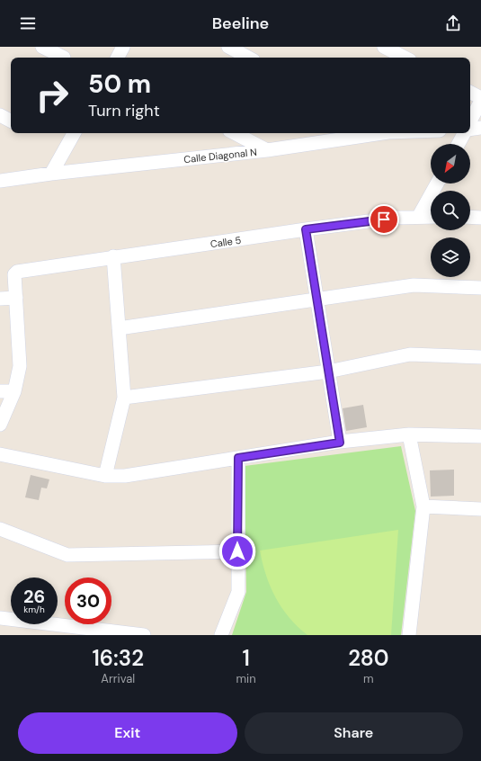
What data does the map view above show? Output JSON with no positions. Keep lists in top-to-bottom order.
{
  "streets": {
    "street": ["Calle Diagonal N", "Calle 5"]
  },
  "north": "bottom left",
  "page": {
    "header": "Beeline",
    "turn": ["50 m", "Turn right"],
    "speed": "26 km/h",
    "limit": "30",
    "eta": [
      "16:32",
      "Arrival",
      "1",
      "min",
      "280",
      "m"
    ],
    "buttons": ["Exit", "Share"]
  }
}
